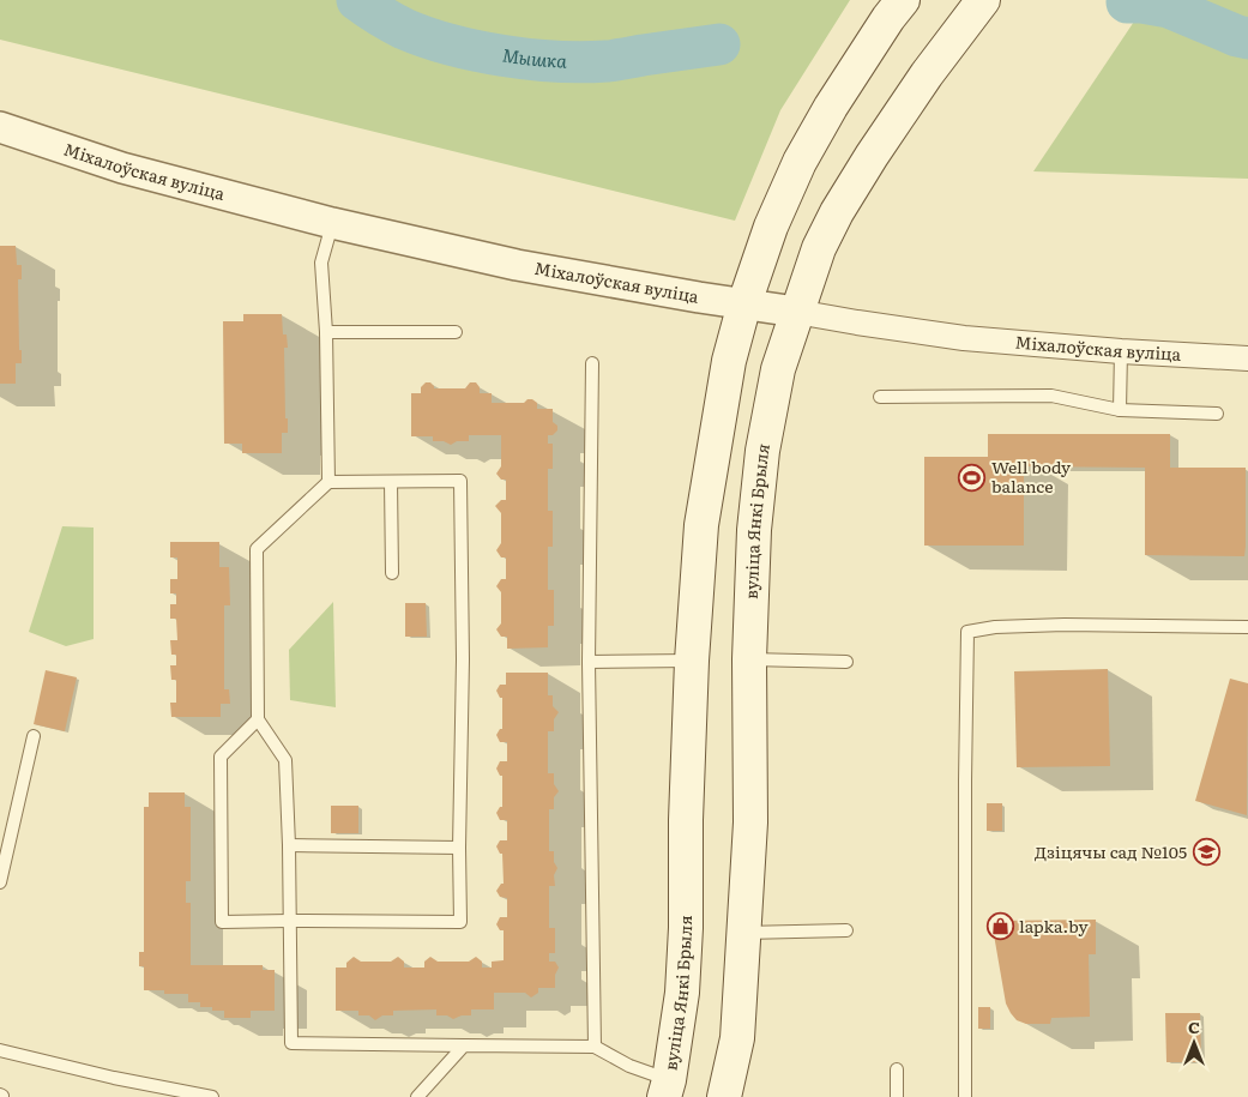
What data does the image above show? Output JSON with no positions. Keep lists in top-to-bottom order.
{
  "streets": {
    "main road": ["вуліца Янкі Брыля"],
    "street": ["Міхалоўская вуліца"]
  },
  "crossings": [
    ["Міхалоўская вуліца", "вуліца Янкі Брыля"]
  ],
  "water": ["Мышка"],
  "places": {
    "sports": ["Well body balance"],
    "school or university": ["Дзіцячы сад №105"],
    "shop": ["lapka.by"]
  },
  "north": "top"
}
